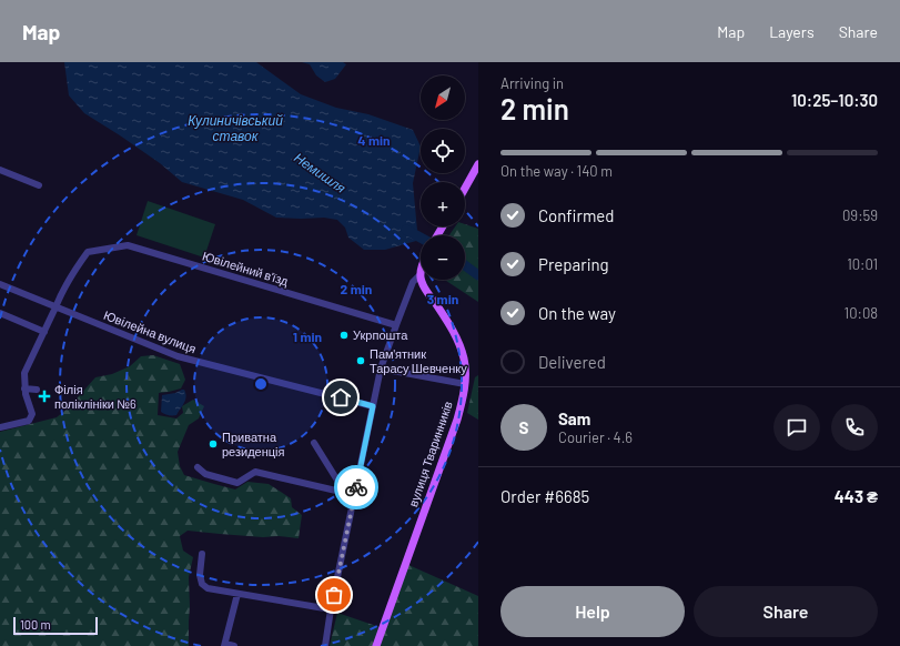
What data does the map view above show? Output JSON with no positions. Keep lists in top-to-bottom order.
{
  "streets": {
    "main road": ["вулиця Тваринників"],
    "street": ["Ювілейний в'їзд", "Ювілейна вулиця"]
  },
  "crossings": [
    ["Ювілейний в'їзд", "Ювілейна вулиця"]
  ],
  "water": ["Кулиничівський ставок", "Немишля"],
  "places": {
    "other": ["Укрпошта", "Пам'ятник Тарасу Шевченку", "Приватна резиденція"],
    "health": ["Філія поліклініки №6"]
  },
  "scale_bar": "100 m",
  "north": "bottom left",
  "page": {
    "header": "Map",
    "nav": ["Map", "Layers", "Share"],
    "heading": ["2 min", "Arriving in", "10:25–10:30"],
    "panel": [
      "Sam",
      "Courier · 4.6",
      "Order #6685",
      "443 ₴"
    ],
    "map_buttons": ["+", "−"],
    "bar": "On the way · 140 m",
    "list": [
      ["Confirmed", "09:59"],
      ["Preparing", "10:01"],
      ["On the way", "10:08"],
      "Delivered"
    ],
    "round": "S",
    "buttons": ["Help", "Share"],
    "scale": "100 m"
  },
  "rings": [
    "4 min",
    "2 min",
    "3 min",
    "1 min"
  ]
}
